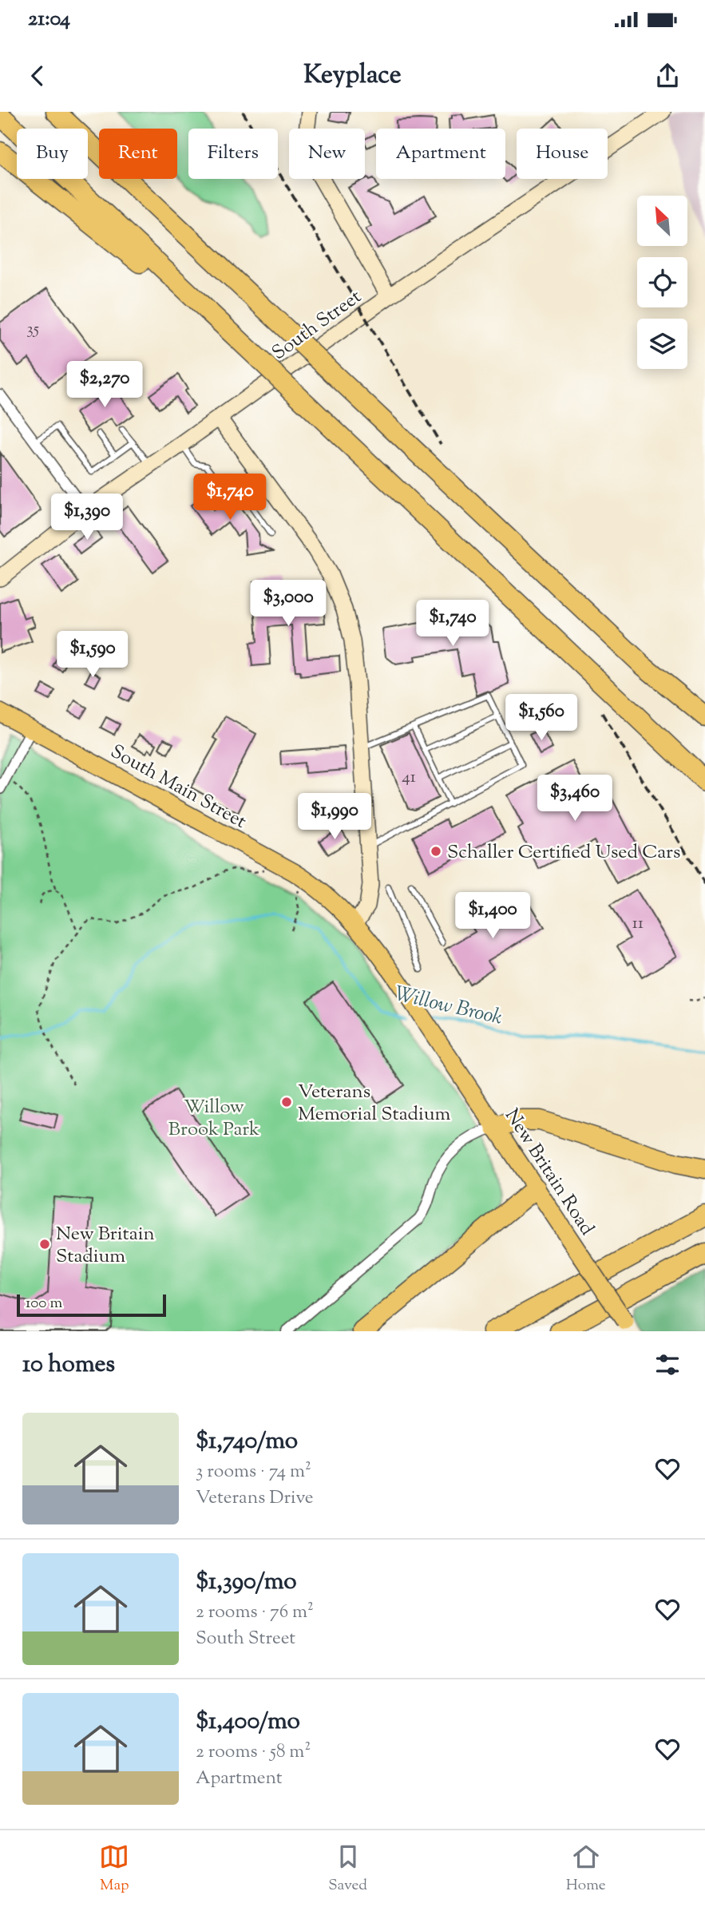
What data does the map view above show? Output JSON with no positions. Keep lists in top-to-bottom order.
{
  "streets": {
    "main road": ["South Street", "South Main Street", "New Britain Road"]
  },
  "crossings": [
    ["South Main Street", "New Britain Road"]
  ],
  "water": ["Willow Brook"],
  "parks": ["Willow Brook Park"],
  "places": ["Schaller Certified Used Cars", "Veterans Memorial Stadium", "New Britain Stadium"],
  "house_numbers": ["35", "41", "11"],
  "scale_bar": "100 m",
  "north": "top left",
  "page": {
    "status": "21:04",
    "header": "Keyplace",
    "chip": [
      "Buy",
      "Rent",
      "Filters",
      "New",
      "Apartment",
      "House"
    ],
    "price": [
      "$2,270",
      "$1,740",
      "$1,390",
      "$3,000",
      "$1,740",
      "$1,590",
      "$1,560",
      "$3,460",
      "$1,990",
      "$1,400"
    ],
    "scale": "100 m",
    "heading": "10 homes",
    "list": [
      {
        "name": "$1,740/mo",
        "note": "3 rooms · 74 m² · Veterans Drive"
      },
      {
        "name": "$1,390/mo",
        "note": "2 rooms · 76 m² · South Street"
      },
      {
        "name": "$1,400/mo",
        "note": "2 rooms · 58 m² · Apartment"
      }
    ],
    "tabs": ["Map", "Saved", "Home"]
  }
}
